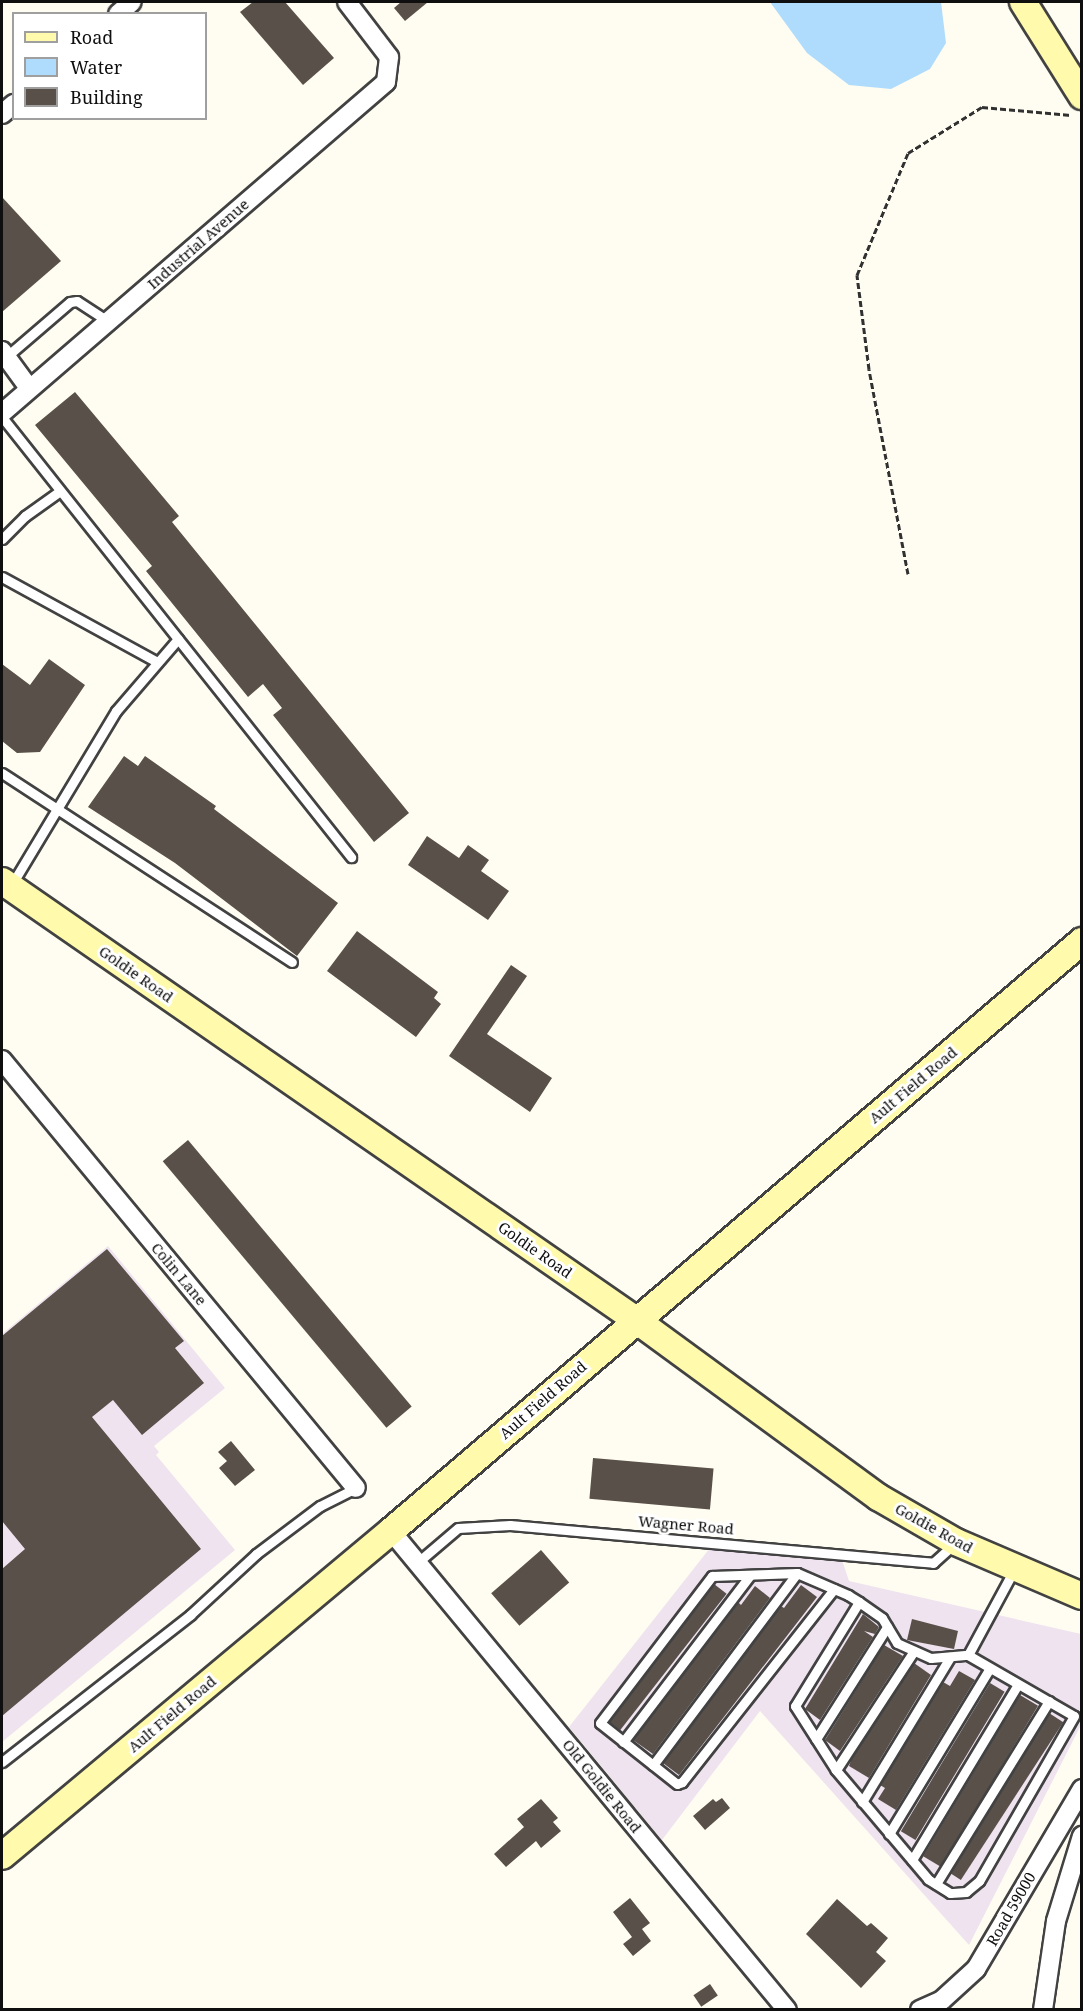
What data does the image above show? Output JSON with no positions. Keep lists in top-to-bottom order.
{
  "streets": {
    "street": [
      "Industrial Avenue",
      "Goldie Road",
      "Ault Field Road",
      "Colin Lane",
      "Old Goldie Road",
      "Road 59000"
    ],
    "lane": ["Wagner Road"]
  },
  "crossings": [
    ["Goldie Road", "Ault Field Road"],
    ["Goldie Road", "Wagner Road"],
    ["Wagner Road", "Old Goldie Road"]
  ],
  "legend": ["Road", "Water", "Building"]
}
